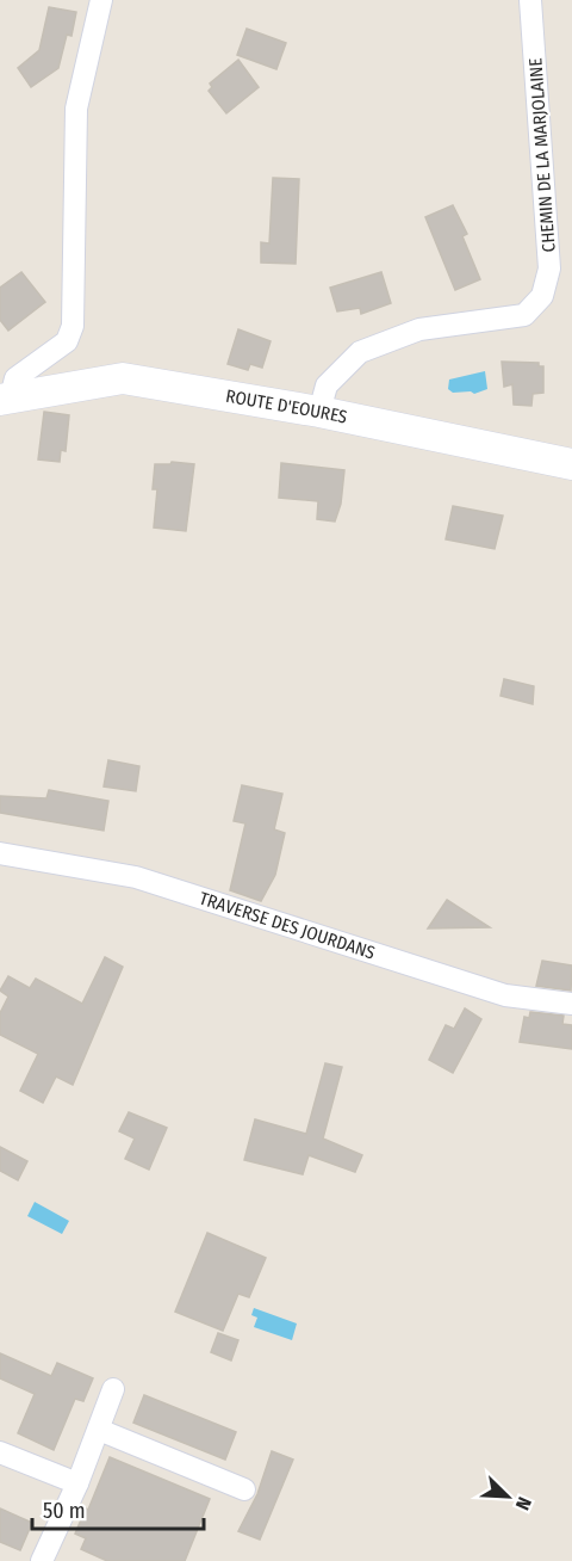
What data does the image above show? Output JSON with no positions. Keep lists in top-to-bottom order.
{
  "streets": {
    "street": ["CHEMIN DE LA MARJOLAINE", "ROUTE D'EOURES", "TRAVERSE DES JOURDANS"]
  },
  "crossings": [
    ["CHEMIN DE LA MARJOLAINE", "ROUTE D'EOURES"]
  ],
  "scale_bar": "50 m",
  "north": "bottom right"
}
